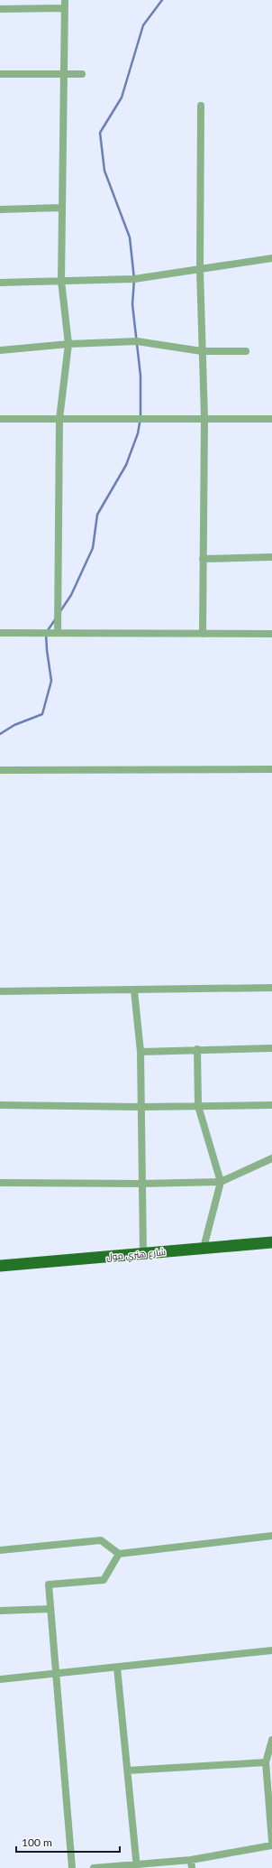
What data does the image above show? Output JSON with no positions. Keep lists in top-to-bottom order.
{
  "streets": {
    "highway": ["شارع هنري مول"]
  },
  "scale_bar": "100 m"
}
